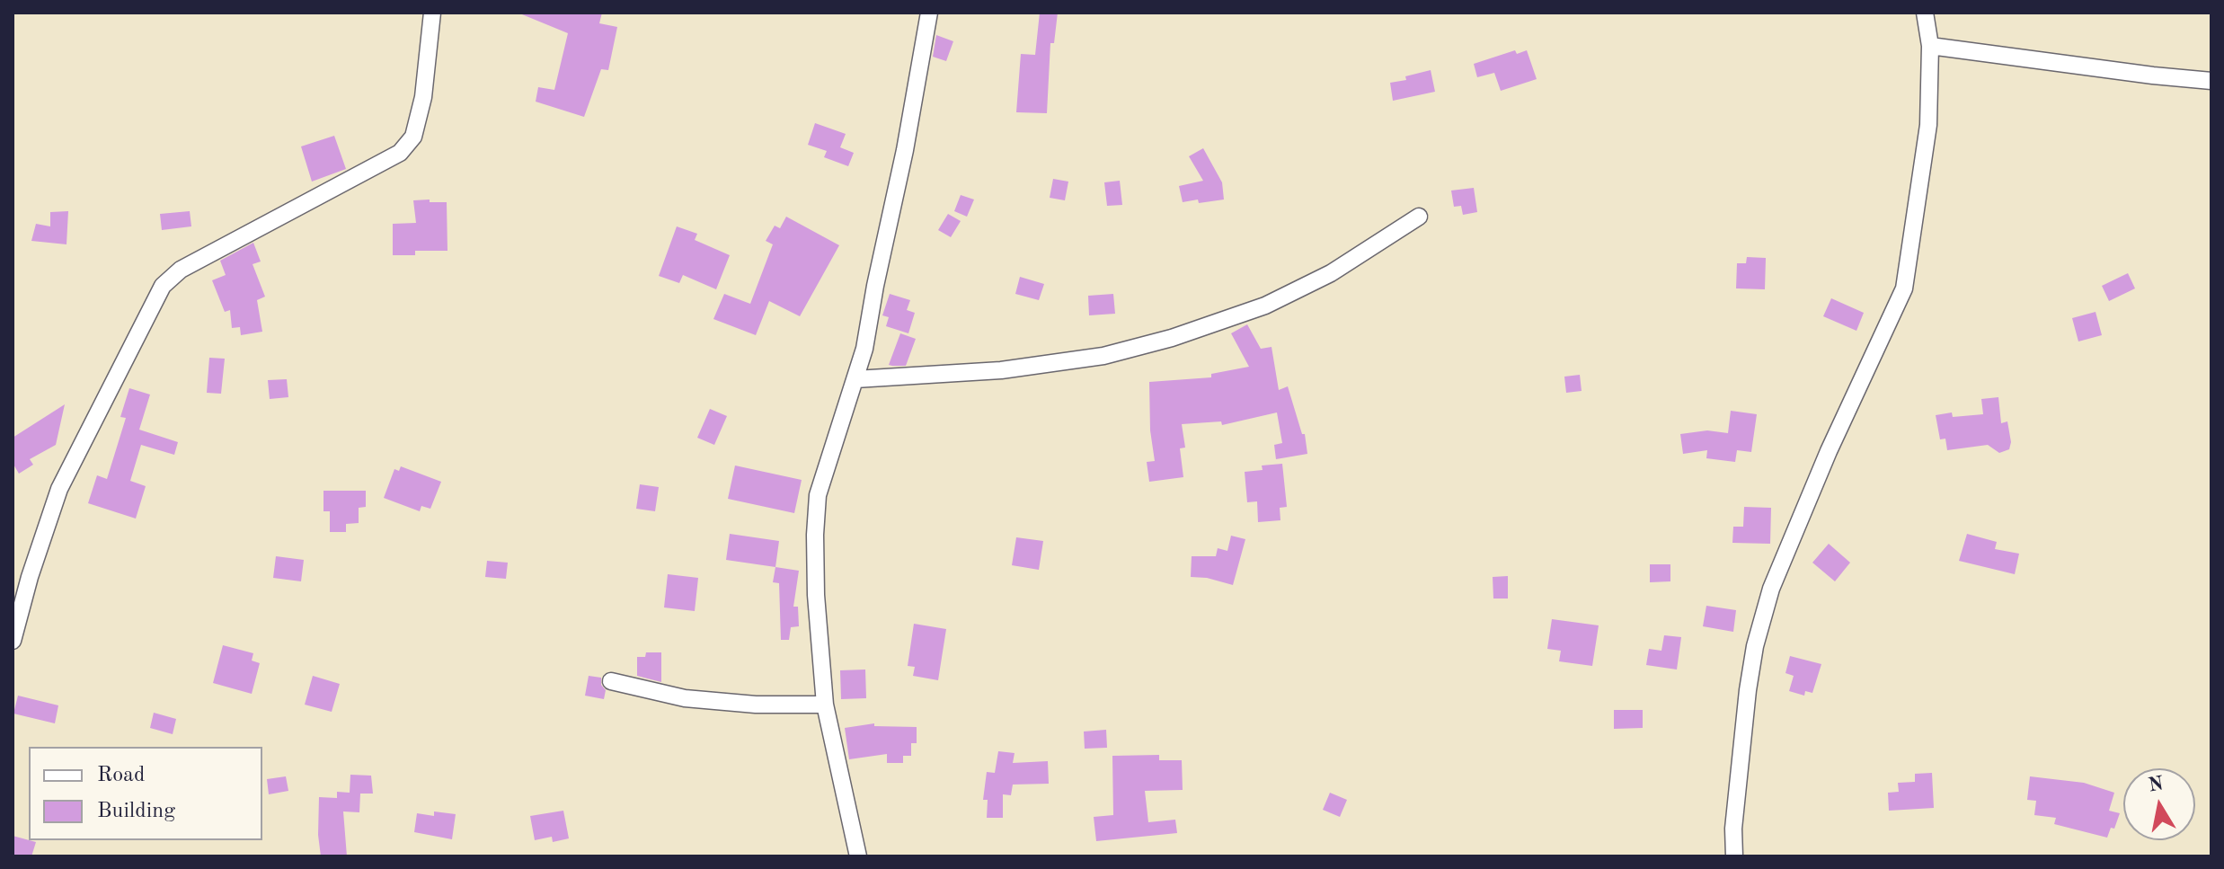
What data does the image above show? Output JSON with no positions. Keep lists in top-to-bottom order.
{
  "legend": ["Road", "Building"],
  "north": "top"
}
